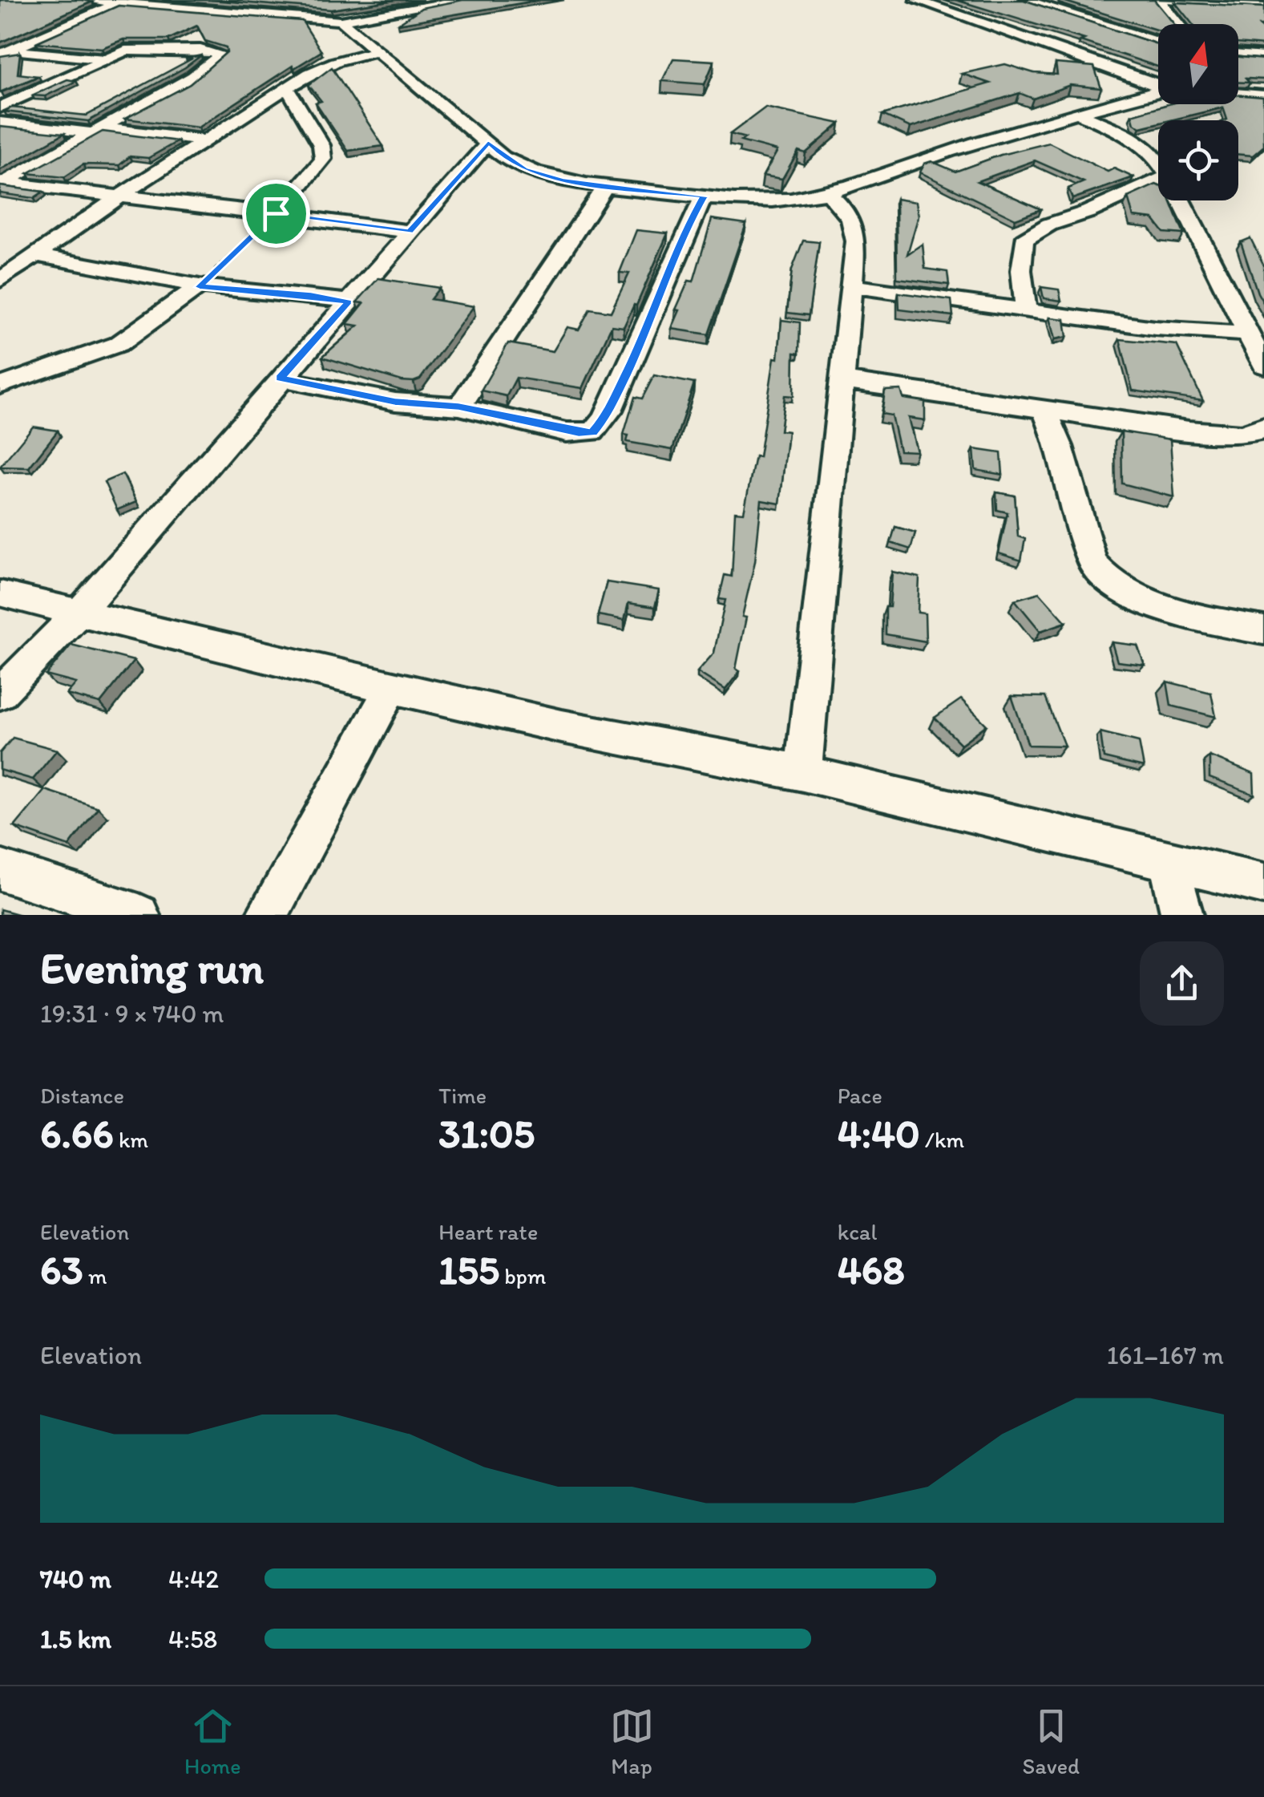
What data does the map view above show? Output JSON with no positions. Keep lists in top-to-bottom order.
{
  "north": "top",
  "page": {
    "heading": ["Evening run", "19:31 · 9 × 740 m"],
    "stats": [
      ["Distance", "6.66 km"],
      ["Time", "31:05"],
      ["Pace", "4:40 /km"],
      ["Elevation", "63 m"],
      ["Heart rate", "155 bpm"],
      ["kcal", "468"]
    ],
    "chart": ["Elevation", "161–167 m"],
    "list": [
      {
        "name": "740 m",
        "note": "4:42"
      },
      {
        "name": "1.5 km",
        "note": "4:58"
      }
    ],
    "tabs": ["Home", "Map", "Saved"]
  }
}
